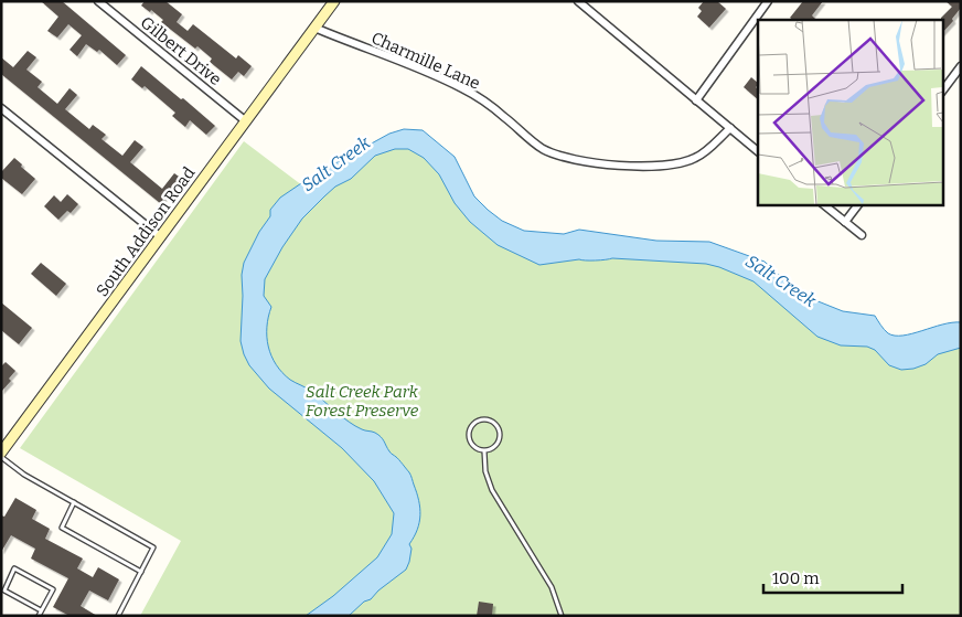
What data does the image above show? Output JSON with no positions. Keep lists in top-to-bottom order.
{
  "streets": {
    "street": ["Gilbert Drive", "Charmille Lane", "South Addison Road"]
  },
  "crossings": [
    ["Gilbert Drive", "South Addison Road"],
    ["Charmille Lane", "South Addison Road"]
  ],
  "water": ["Salt Creek"],
  "parks": ["Salt Creek Park Forest Preserve"],
  "scale_bar": "100 m"
}
